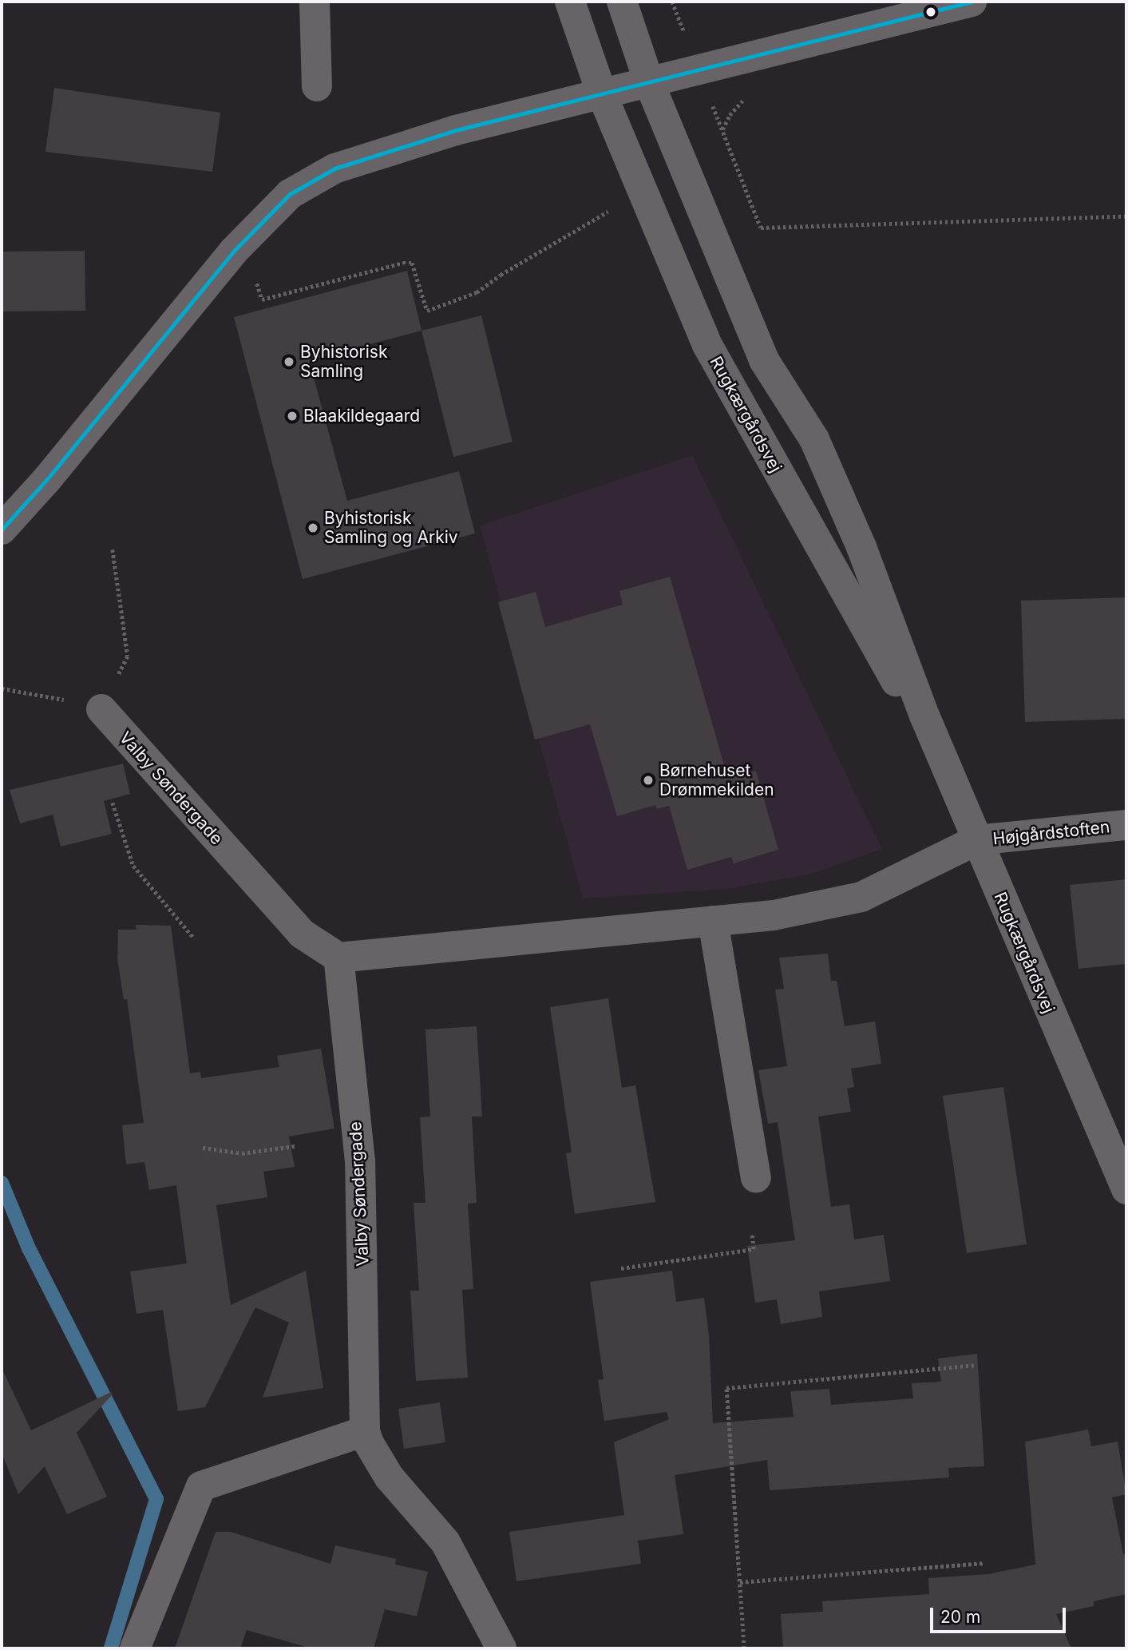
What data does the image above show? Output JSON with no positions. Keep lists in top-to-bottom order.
{
  "streets": {
    "street": ["Rugkærgårdsvej", "Valby Søndergade", "Højgårdstoften"]
  },
  "crossings": [
    ["Rugkærgårdsvej", "Højgårdstoften"]
  ],
  "places": [
    "Byhistorisk Samling",
    "Blaakildegaard",
    "Byhistorisk Samling og Arkiv",
    "Børnehuset Drømmekilden"
  ],
  "scale_bar": "20 m"
}
